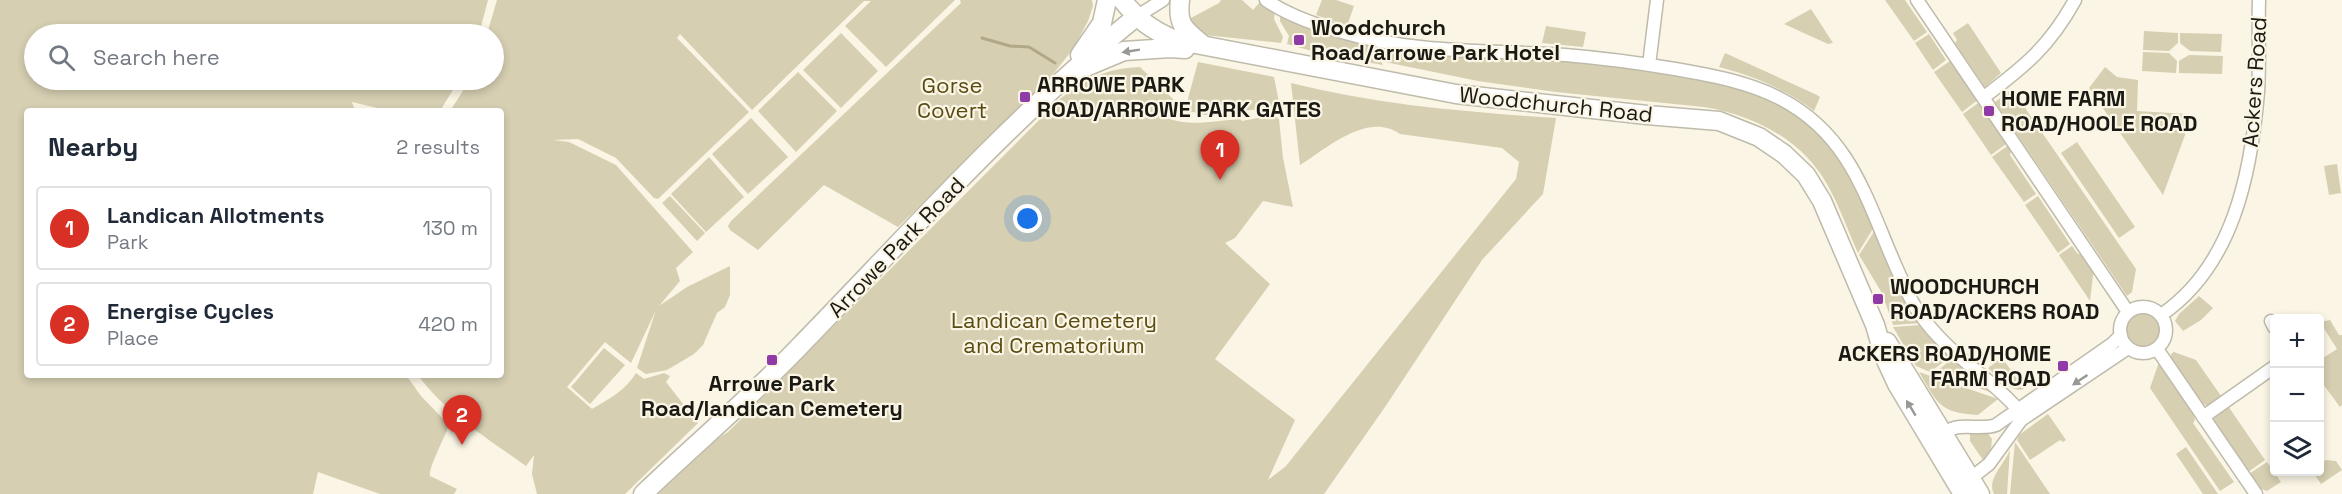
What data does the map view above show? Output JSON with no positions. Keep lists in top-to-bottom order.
{
  "streets": {
    "main road": ["Woodchurch Road", "Arrowe Park Road"],
    "street": ["Ackers Road"]
  },
  "crossings": [
    ["Woodchurch Road", "Arrowe Park Road"]
  ],
  "parks": ["Gorse Covert", "Landican Cemetery and Crematorium"],
  "places": {
    "transit": [
      "Woodchurch Road/arrowe Park Hotel",
      "ARROWE PARK ROAD/ARROWE PARK GATES",
      "HOME FARM ROAD/HOOLE ROAD",
      "WOODCHURCH ROAD/ACKERS ROAD",
      "Arrowe Park Road/landican Cemetery",
      "ACKERS ROAD/HOME FARM ROAD"
    ]
  },
  "page": {
    "search": "Search here",
    "heading": ["Nearby", "2 results"],
    "pins": ["1", "2"],
    "list": [
      {
        "mark": "1",
        "name": "Landican Allotments",
        "note": "Park",
        "value": "130 m"
      },
      {
        "mark": "2",
        "name": "Energise Cycles",
        "note": "Place",
        "value": "420 m"
      }
    ],
    "map_buttons": ["+", "−"]
  }
}
